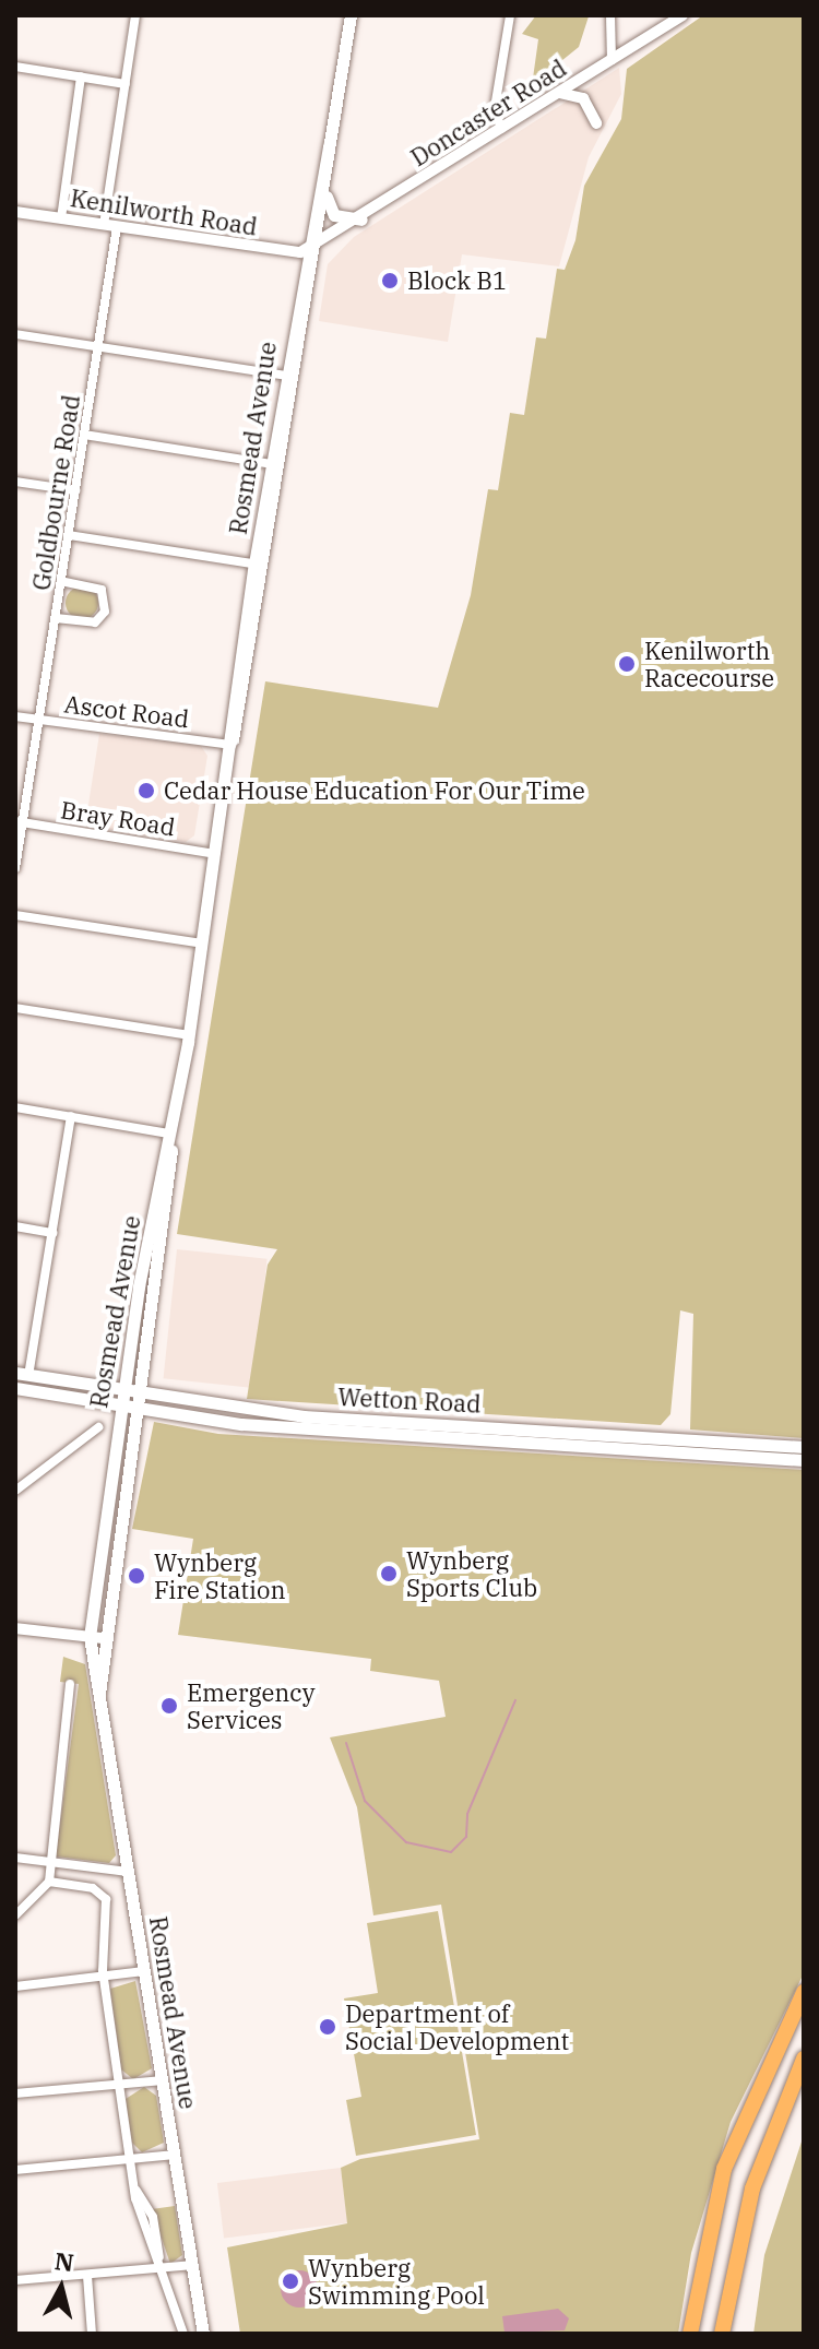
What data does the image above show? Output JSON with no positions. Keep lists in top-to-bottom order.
{
  "streets": {
    "main road": ["Rosmead Avenue", "Wetton Road"],
    "street": [
      "Doncaster Road",
      "Kenilworth Road",
      "Goldbourne Road",
      "Ascot Road",
      "Bray Road"
    ]
  },
  "crossings": [
    ["Doncaster Road", "Kenilworth Road"],
    ["Doncaster Road", "Rosmead Avenue"],
    ["Kenilworth Road", "Rosmead Avenue"],
    ["Kenilworth Road", "Goldbourne Road"],
    ["Rosmead Avenue", "Ascot Road"],
    ["Rosmead Avenue", "Bray Road"],
    ["Rosmead Avenue", "Wetton Road"],
    ["Goldbourne Road", "Ascot Road"],
    ["Goldbourne Road", "Bray Road"]
  ],
  "places": [
    "Block B1",
    "Kenilworth Racecourse",
    "Cedar House Education For Our Time",
    "Wynberg Sports Club",
    "Wynberg Fire Station",
    "Emergency Services",
    "Department of Social Development",
    "Wynberg Swimming Pool"
  ],
  "north": "top"
}
